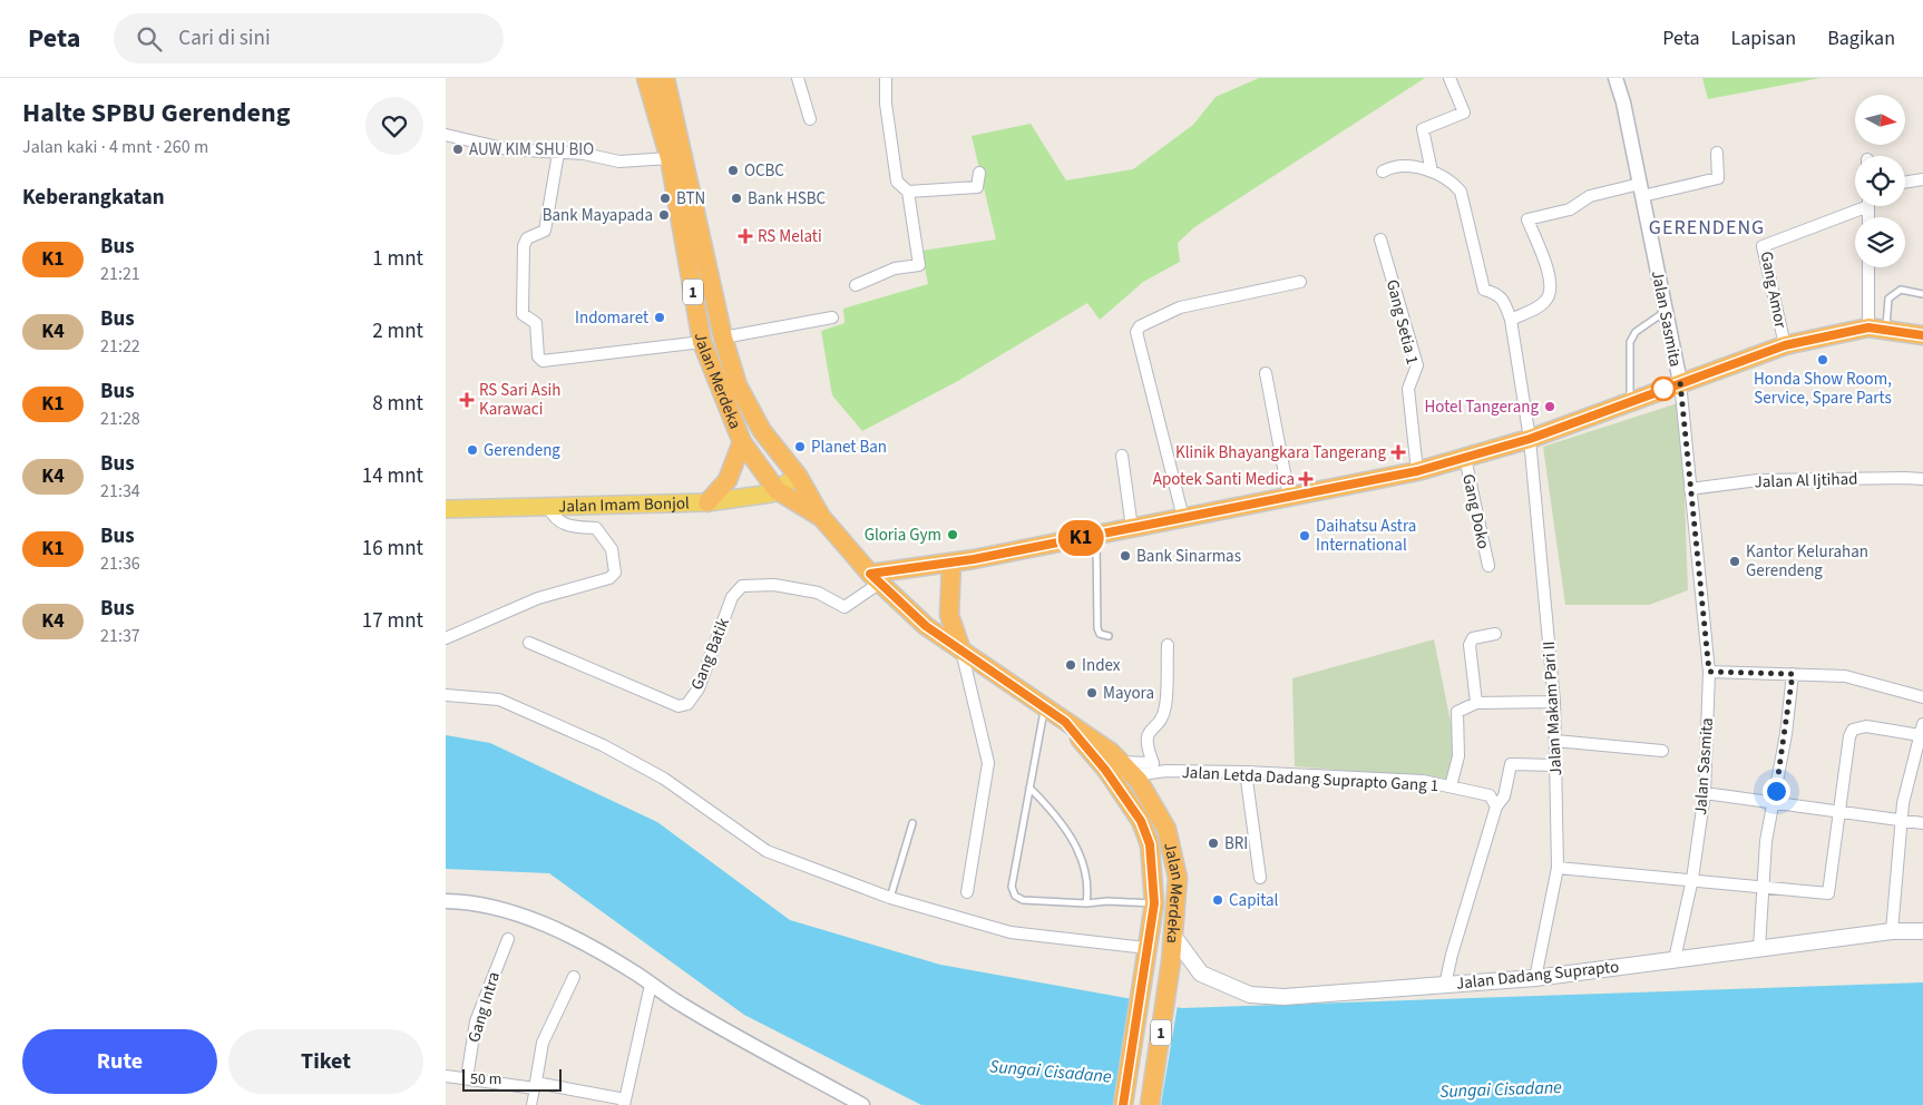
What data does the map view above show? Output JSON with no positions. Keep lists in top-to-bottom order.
{
  "streets": {
    "highway": ["1", "Jalan Merdeka"],
    "main road": ["Jalan Imam Bonjol", "Jalan Dadang Suprapto"],
    "street": [
      "Gang Amor",
      "Jalan Sasmita",
      "Gang Setia 1",
      "Jalan Al Ijtihad",
      "Gang Doko",
      "Gang Batik",
      "Jalan Makam Pari II",
      "Jalan Letda Dadang Suprapto Gang 1",
      "Gang Intra"
    ]
  },
  "crossings": [
    ["Jalan Sasmita", "Jalan Al Ijtihad"],
    ["Jalan Sasmita", "Jalan Dadang Suprapto"],
    ["Jalan Merdeka", "Jalan Imam Bonjol"],
    ["Jalan Merdeka", "Gang Batik"],
    ["Jalan Merdeka", "Jalan Letda Dadang Suprapto Gang 1"],
    ["Jalan Merdeka", "Jalan Dadang Suprapto"],
    ["Jalan Makam Pari II", "Jalan Dadang Suprapto"]
  ],
  "districts": ["GERENDENG"],
  "water": ["Sungai Cisadane"],
  "places": {
    "other": [
      "AUW KIM SHU BIO",
      "OCBC",
      "BTN",
      "Bank HSBC",
      "Bank Mayapada",
      "Indomaret",
      "Honda Show Room, Service, Spare Parts",
      "Hotel Tangerang",
      "Planet Ban",
      "Gerendeng",
      "Gloria Gym",
      "Daihatsu Astra International",
      "Bank Sinarmas",
      "Kantor Kelurahan Gerendeng",
      "Index",
      "Mayora",
      "BRI",
      "Capital"
    ],
    "health": [
      "RS Melati",
      "RS Sari Asih Karawaci",
      "Klinik Bhayangkara Tangerang",
      "Apotek Santi Medica"
    ]
  },
  "lines": ["bus line K1"],
  "scale_bar": "50 m",
  "north": "right",
  "page": {
    "header": "Peta",
    "search": "Cari di sini",
    "nav": ["Peta", "Lapisan", "Bagikan"],
    "heading": [
      ["Halte SPBU Gerendeng", "Jalan kaki · 4 mnt · 260 m"],
      "Keberangkatan"
    ],
    "on_map": "K1",
    "list": [
      {
        "mark": "K1",
        "name": "Bus",
        "note": "21:21",
        "value": "1 mnt"
      },
      {
        "mark": "K4",
        "name": "Bus",
        "note": "21:22",
        "value": "2 mnt"
      },
      {
        "mark": "K1",
        "name": "Bus",
        "note": "21:28",
        "value": "8 mnt"
      },
      {
        "mark": "K4",
        "name": "Bus",
        "note": "21:34",
        "value": "14 mnt"
      },
      {
        "mark": "K1",
        "name": "Bus",
        "note": "21:36",
        "value": "16 mnt"
      },
      {
        "mark": "K4",
        "name": "Bus",
        "note": "21:37",
        "value": "17 mnt"
      }
    ],
    "buttons": ["Rute", "Tiket"],
    "scale": "50 m"
  }
}
